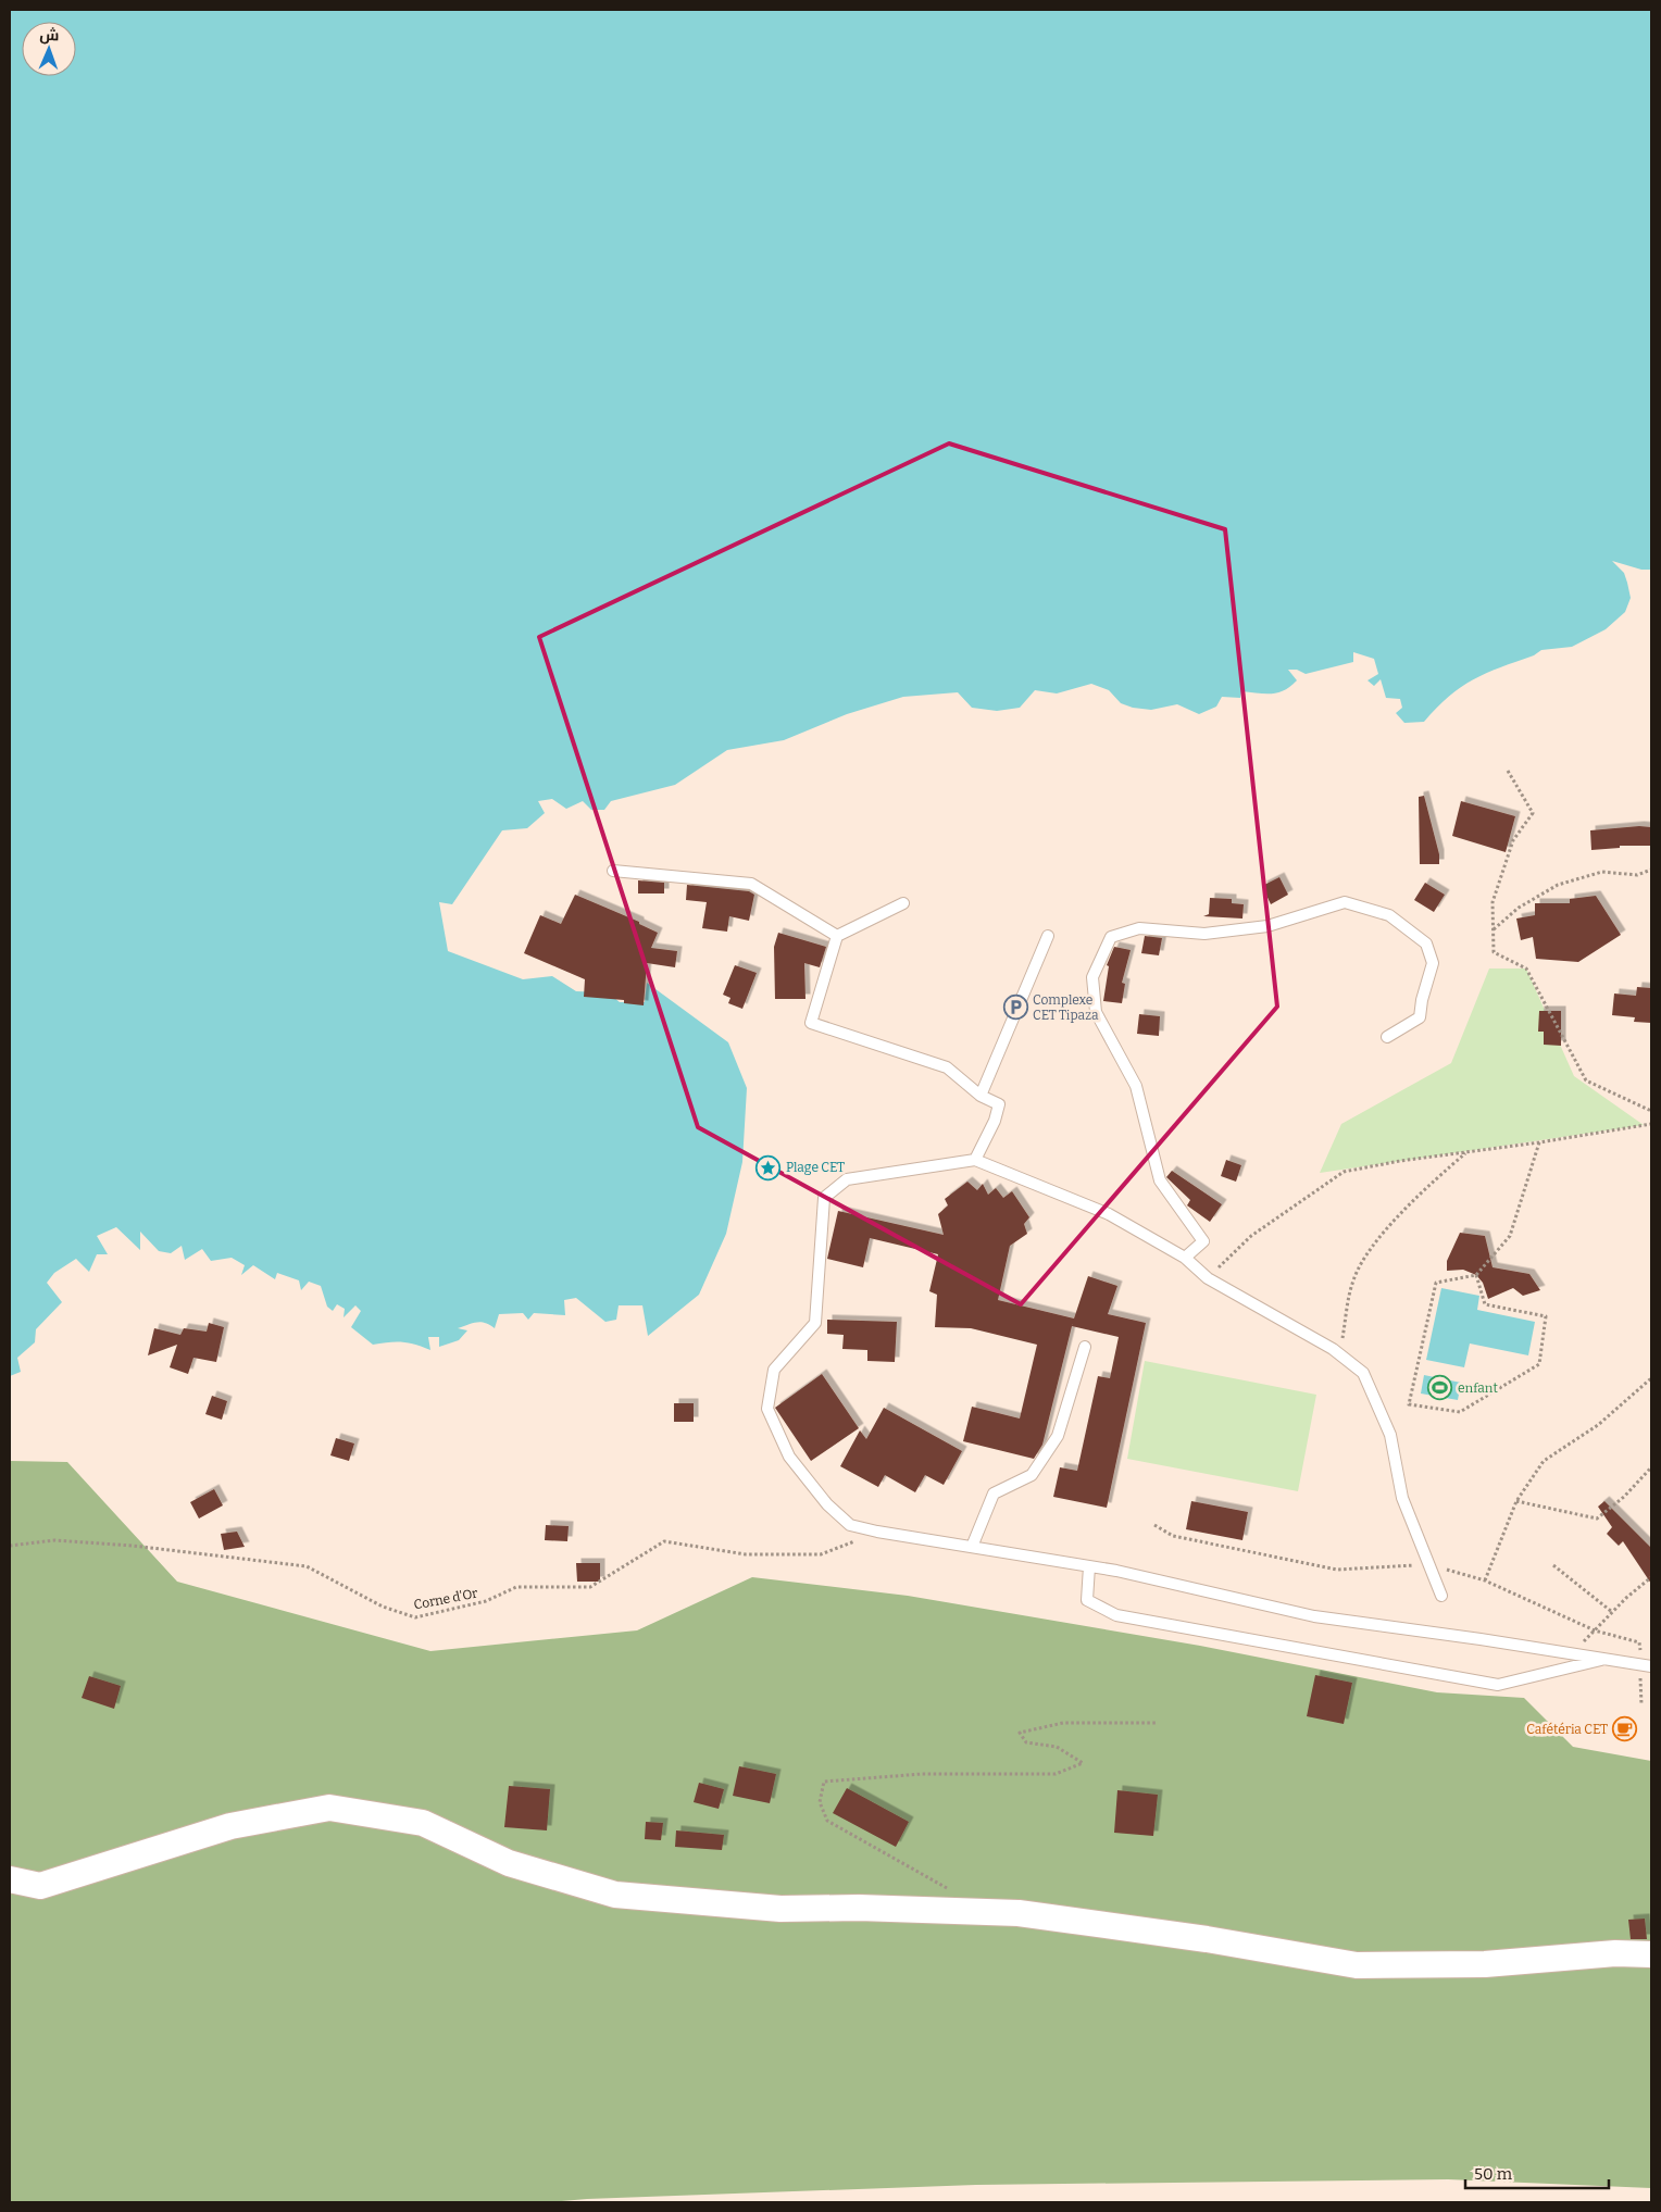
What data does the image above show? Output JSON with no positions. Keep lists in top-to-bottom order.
{
  "streets": {
    "path": ["Corne d'Or"]
  },
  "places": {
    "parking": ["Complexe CET Tipaza"],
    "place": ["Plage CET"],
    "sports": ["enfant"],
    "cafe": ["Cafétéria CET"]
  },
  "scale_bar": "50 m",
  "north": "top"
}
